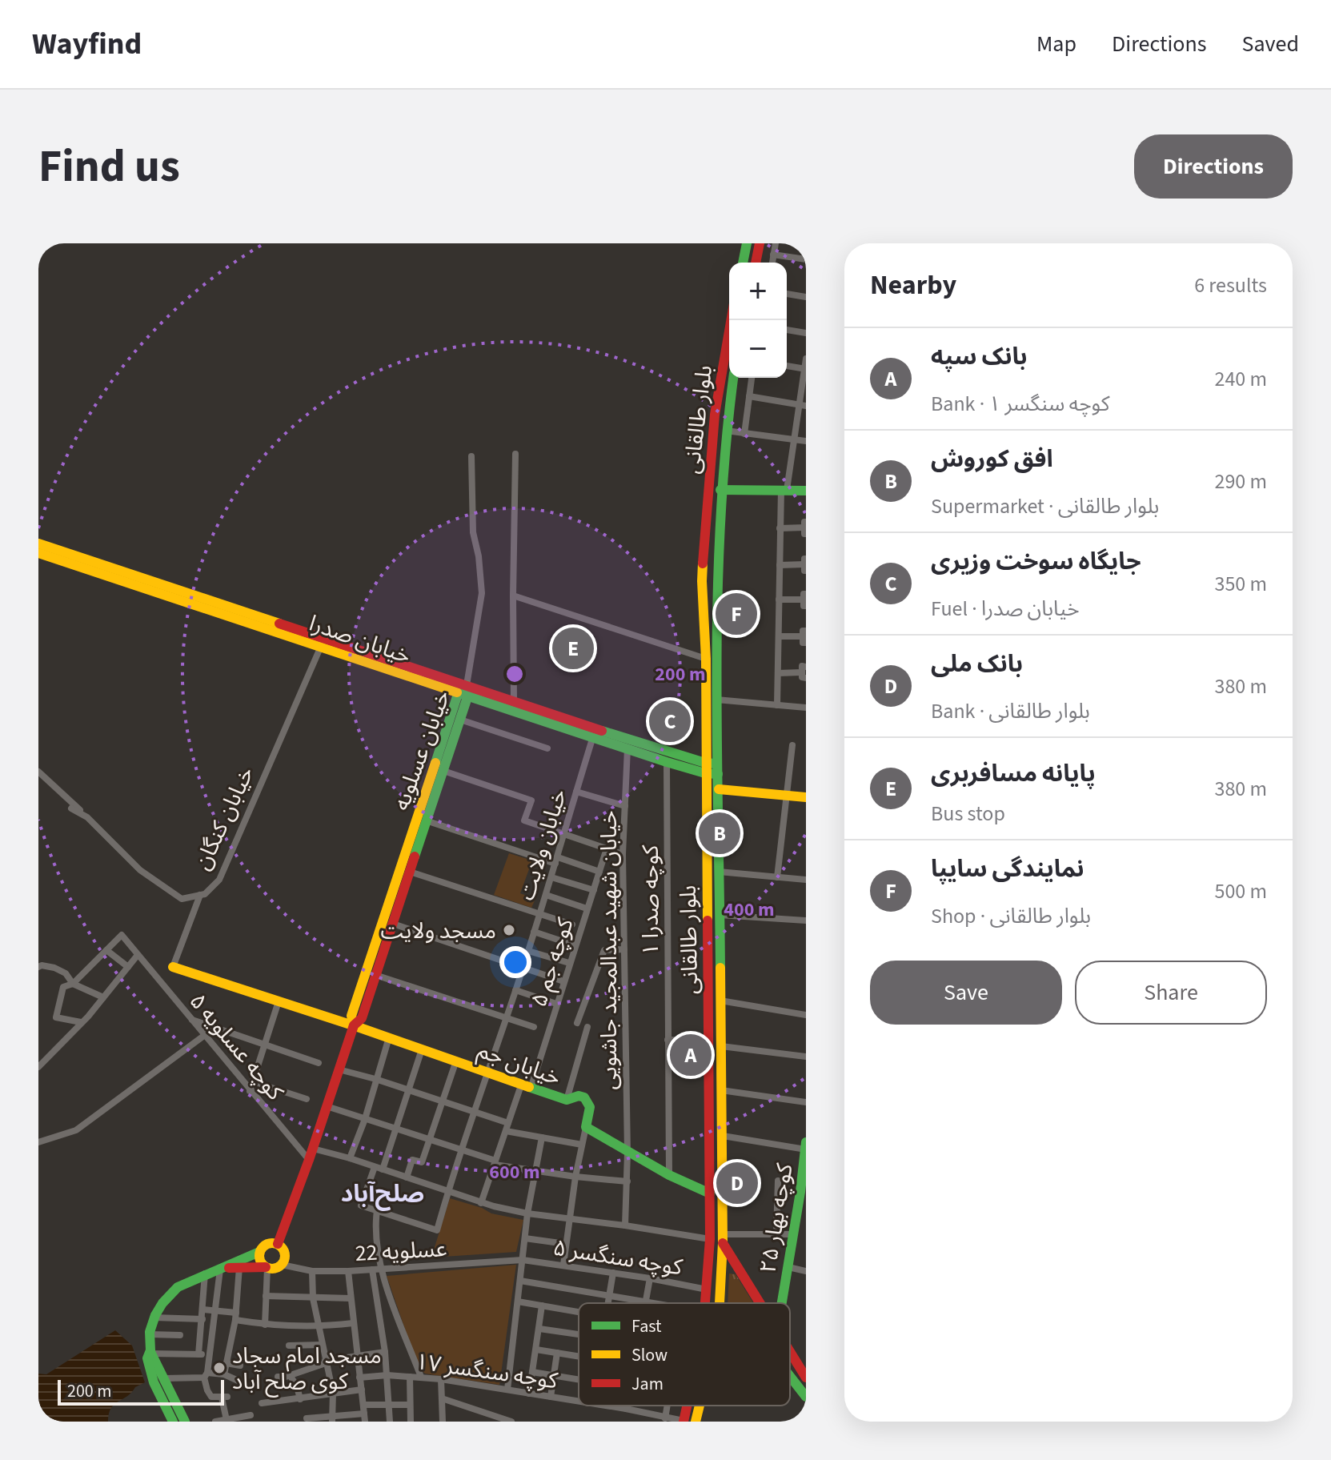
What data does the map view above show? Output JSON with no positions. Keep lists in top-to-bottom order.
{
  "streets": {
    "street": [
      "بلوار طالقانی",
      "خیابان صدرا",
      "خیابان عسلویه",
      "خیابان کنگان",
      "خیابان ولایت",
      "کوچه صدرا ۱",
      "خیابان شهید عبدالمجید جاشویی",
      "کوچه جم ۵",
      "کوچه عسلویه ۵",
      "خیابان جم",
      "کوچه بهار ۲۵",
      "عسلویه 22",
      "کوچه سنگسر ۵",
      "کوچه سنگسر ۱۷"
    ]
  },
  "crossings": [
    ["بلوار طالقانی", "خیابان صدرا"],
    ["بلوار طالقانی", "کوچه سنگسر ۵"],
    ["بلوار طالقانی", "کوچه سنگسر ۱۷"],
    ["خیابان صدرا", "خیابان عسلویه"],
    ["خیابان صدرا", "خیابان کنگان"],
    ["خیابان صدرا", "خیابان ولایت"],
    ["خیابان صدرا", "کوچه صدرا ۱"],
    ["خیابان صدرا", "خیابان شهید عبدالمجید جاشویی"],
    ["خیابان عسلویه", "کوچه عسلویه ۵"],
    ["خیابان عسلویه", "خیابان جم"],
    ["خیابان عسلویه", "عسلویه 22"],
    ["خیابان ولایت", "خیابان جم"],
    ["کوچه جم ۵", "خیابان جم"],
    ["عسلویه 22", "کوچه سنگسر ۵"]
  ],
  "districts": ["صلح‌آباد"],
  "places": ["مسجد ولایت", "مسجد امام سجاد کوی صلح آباد"],
  "legend": ["Fast", "Slow", "Jam"],
  "scale_bar": "200 m",
  "page": {
    "header": "Wayfind",
    "nav": ["Map", "Directions", "Saved"],
    "buttons": [
      "Directions",
      ["Save", "Share"]
    ],
    "title": "Find us",
    "heading": ["Nearby", "6 results"],
    "map_buttons": ["+", "−"],
    "list": [
      {
        "mark": "A",
        "name": "بانک سپه",
        "note": "Bank · کوچه سنگسر ۱",
        "value": "240 m"
      },
      {
        "mark": "B",
        "name": "افق کوروش",
        "note": "Supermarket · بلوار طالقانی",
        "value": "290 m"
      },
      {
        "mark": "C",
        "name": "جایگاه سوخت وزیری",
        "note": "Fuel · خیابان صدرا",
        "value": "350 m"
      },
      {
        "mark": "D",
        "name": "بانک ملی",
        "note": "Bank · بلوار طالقانی",
        "value": "380 m"
      },
      {
        "mark": "E",
        "name": "پایانه مسافربری",
        "note": "Bus stop",
        "value": "380 m"
      },
      {
        "mark": "F",
        "name": "نمایندگی سایپا",
        "note": "Shop · بلوار طالقانی",
        "value": "500 m"
      }
    ],
    "pins": [
      "F",
      "E",
      "C",
      "B",
      "A",
      "D"
    ],
    "scale": "200 m"
  },
  "rings": ["200 m", "400 m", "600 m"]
}
